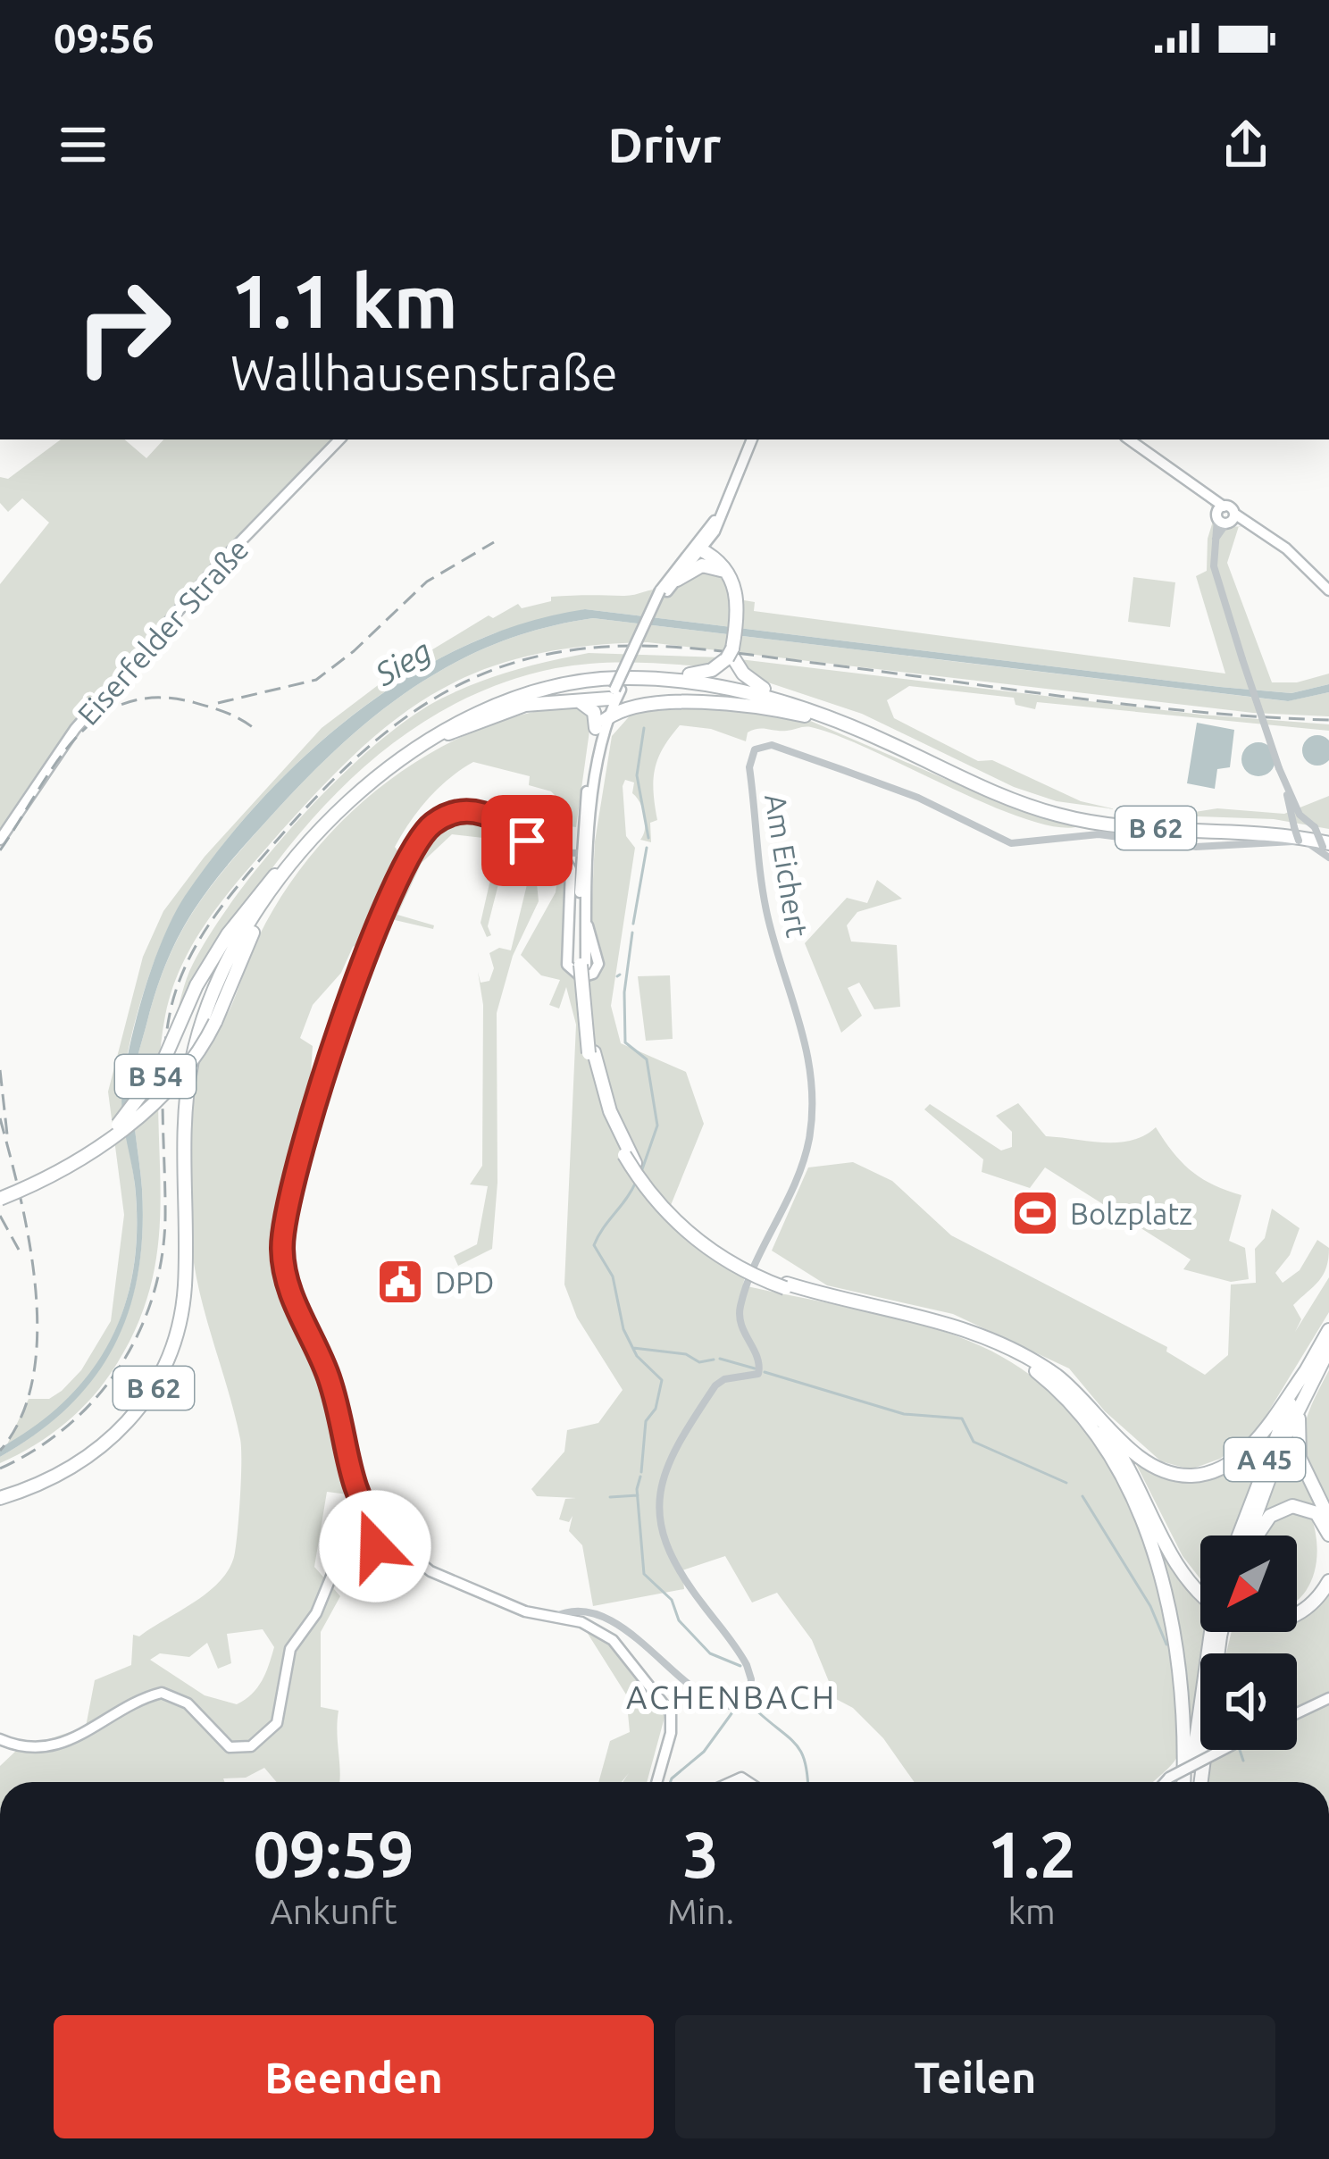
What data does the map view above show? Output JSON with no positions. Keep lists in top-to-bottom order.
{
  "streets": {
    "highway": ["B 62", "B 54", "A 45"],
    "main road": ["Eiserfelder Straße"],
    "street": ["Am Eichert"]
  },
  "crossings": [
    ["B 62", "B 54"]
  ],
  "districts": ["ACHENBACH"],
  "water": ["Sieg"],
  "places": {
    "sports": ["Bolzplatz"],
    "public building": ["DPD"]
  },
  "north": "bottom left",
  "page": {
    "status": "09:56",
    "header": "Drivr",
    "turn": ["1.1 km", "Wallhausenstraße"],
    "eta": [
      "09:59",
      "Ankunft",
      "3",
      "Min.",
      "1.2",
      "km"
    ],
    "buttons": ["Beenden", "Teilen"]
  }
}
